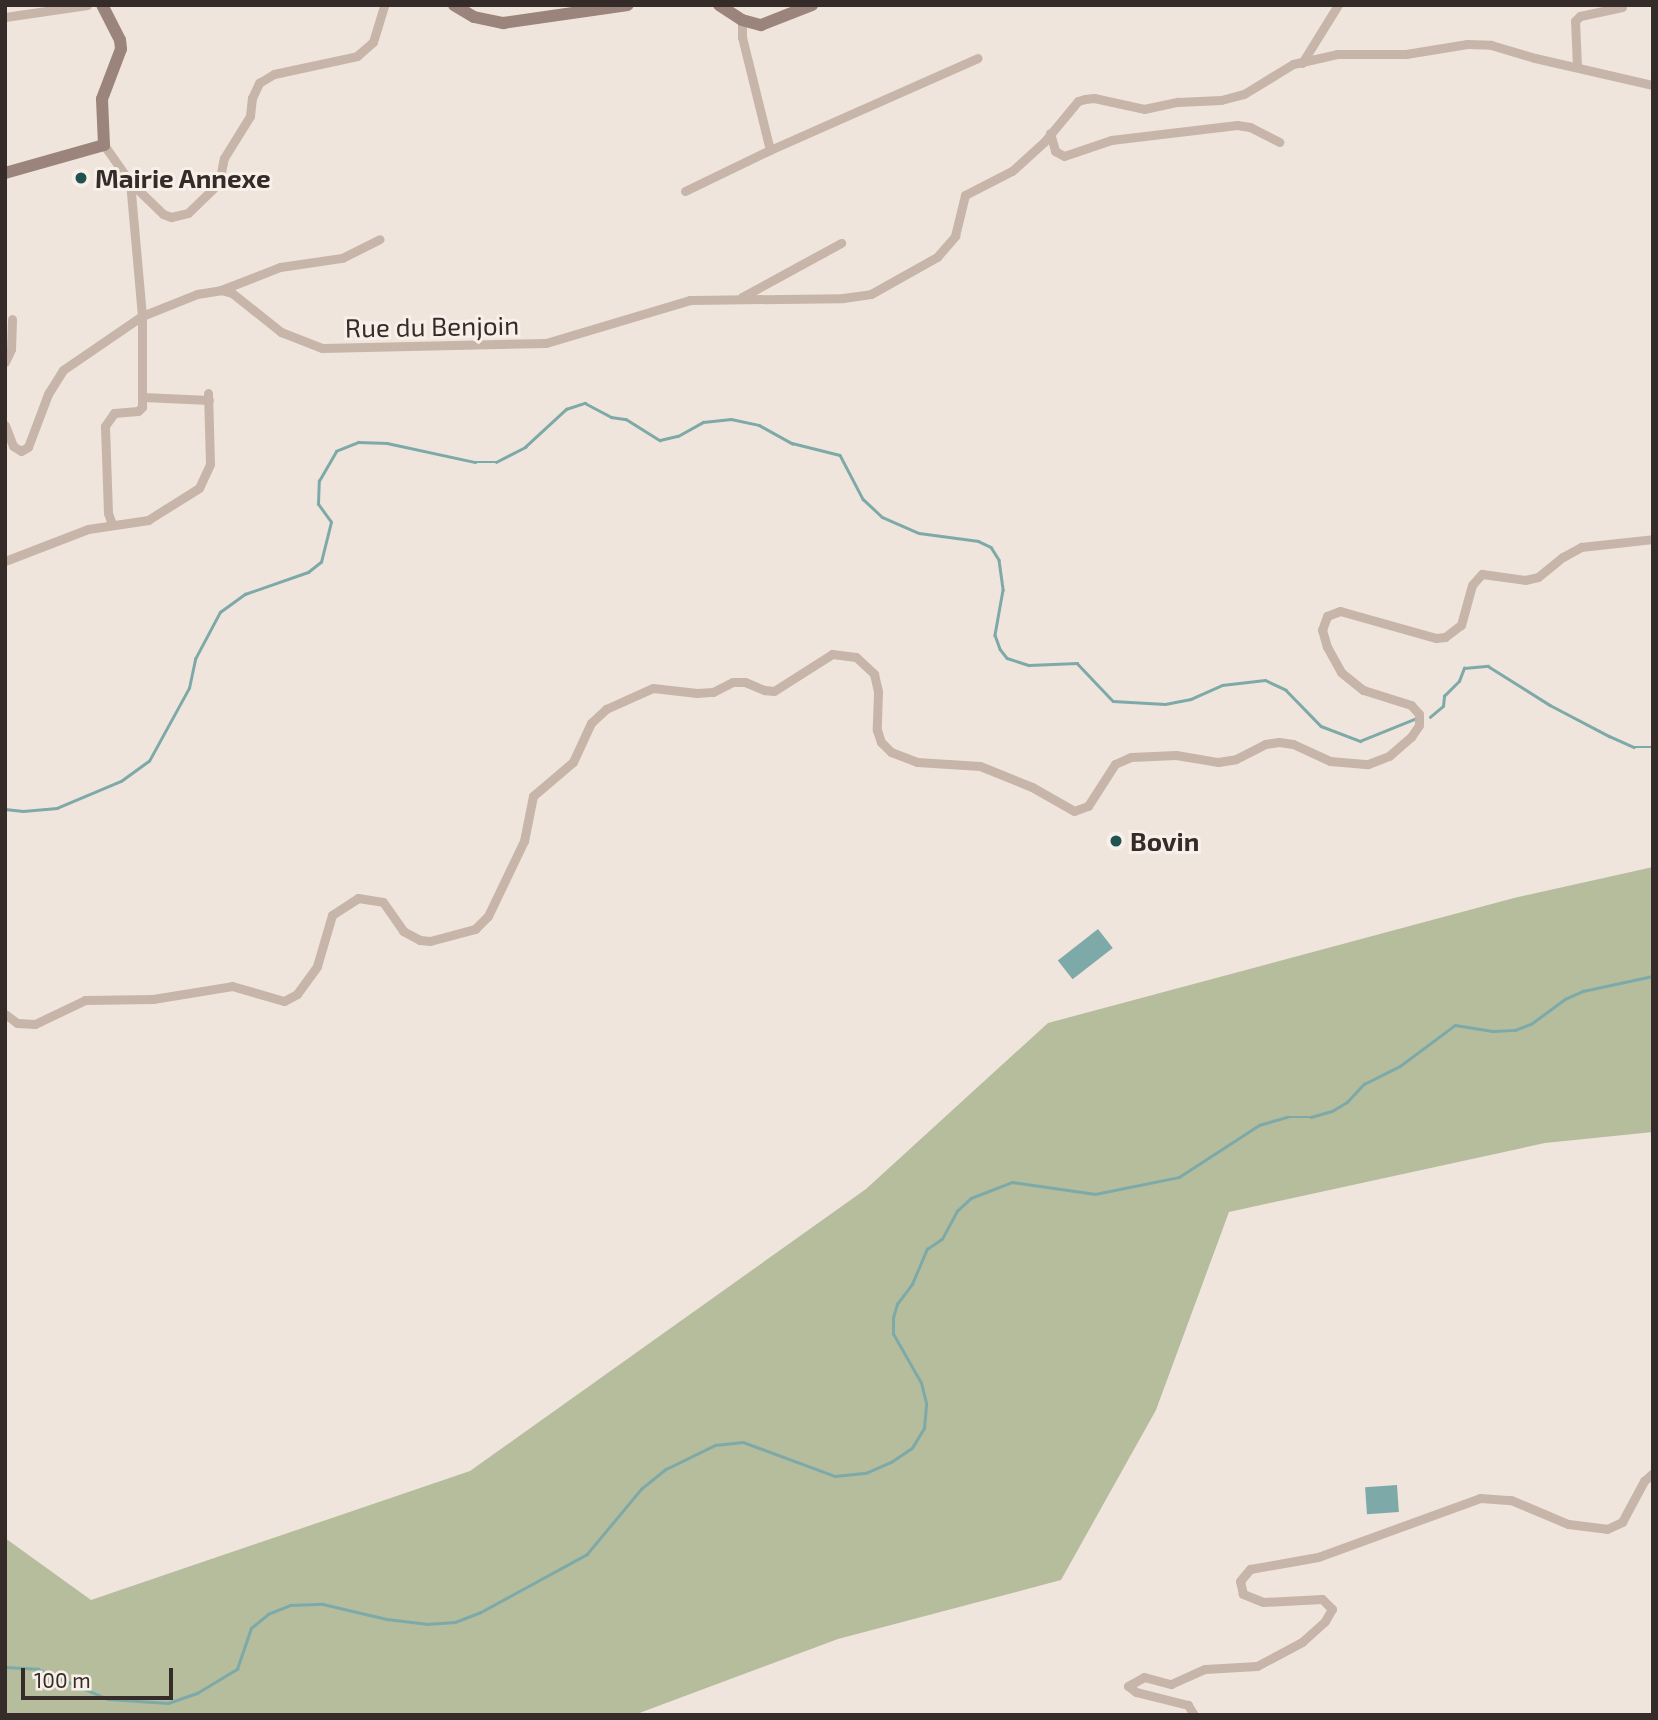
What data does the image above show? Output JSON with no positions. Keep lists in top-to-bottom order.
{
  "streets": {
    "street": ["Rue du Benjoin"]
  },
  "places": ["Mairie Annexe", "Bovin"],
  "scale_bar": "100 m"
}
